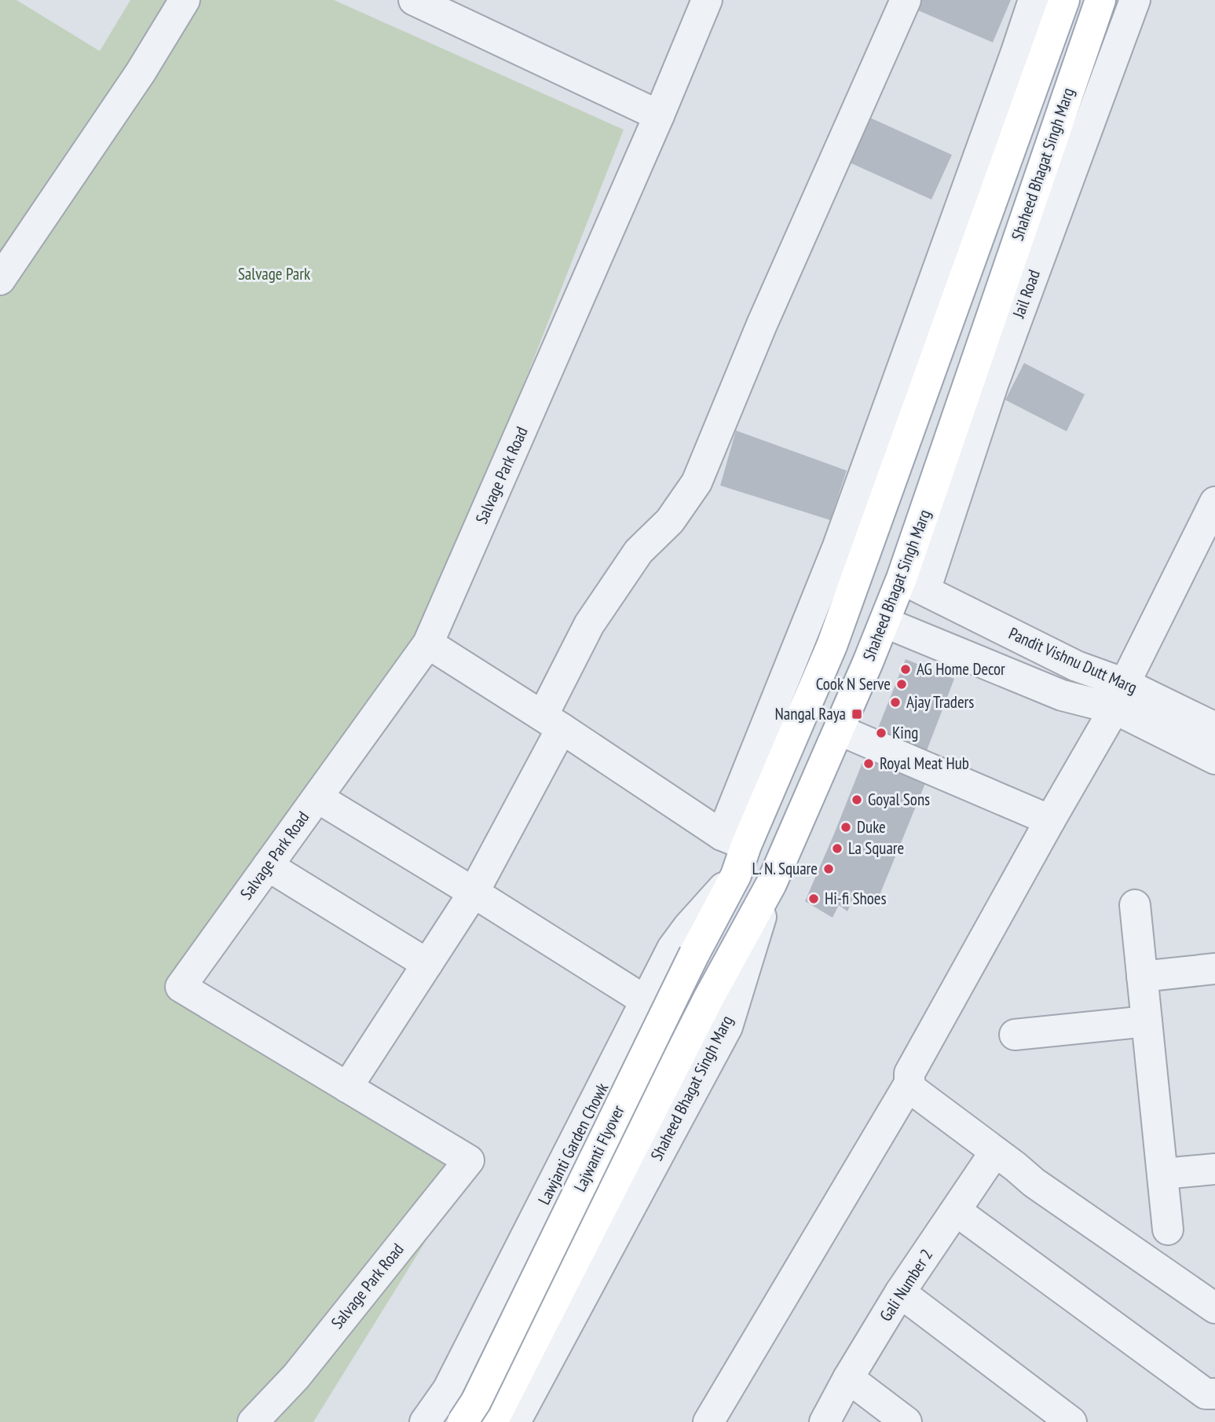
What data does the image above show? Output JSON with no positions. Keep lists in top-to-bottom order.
{
  "streets": {
    "main road": ["Shaheed Bhagat Singh Marg", "Lajwanti Flyover"],
    "street": [
      "Jail Road",
      "Salvage Park Road",
      "Pandit Vishnu Dutt Marg",
      "Lawjanti Garden Chowk",
      "Gali Number 2"
    ]
  },
  "crossings": [
    ["Shaheed Bhagat Singh Marg", "Jail Road"],
    ["Shaheed Bhagat Singh Marg", "Pandit Vishnu Dutt Marg"],
    ["Shaheed Bhagat Singh Marg", "Lajwanti Flyover"],
    ["Jail Road", "Pandit Vishnu Dutt Marg"],
    ["Lawjanti Garden Chowk", "Lajwanti Flyover"]
  ],
  "parks": ["Salvage Park"],
  "places": {
    "other": [
      "AG Home Decor",
      "Cook N Serve",
      "Ajay Traders",
      "King",
      "Royal Meat Hub",
      "Goyal Sons",
      "Duke",
      "La Square",
      "L. N. Square",
      "Hi-fi Shoes"
    ],
    "transit": ["Nangal Raya"]
  }
}
